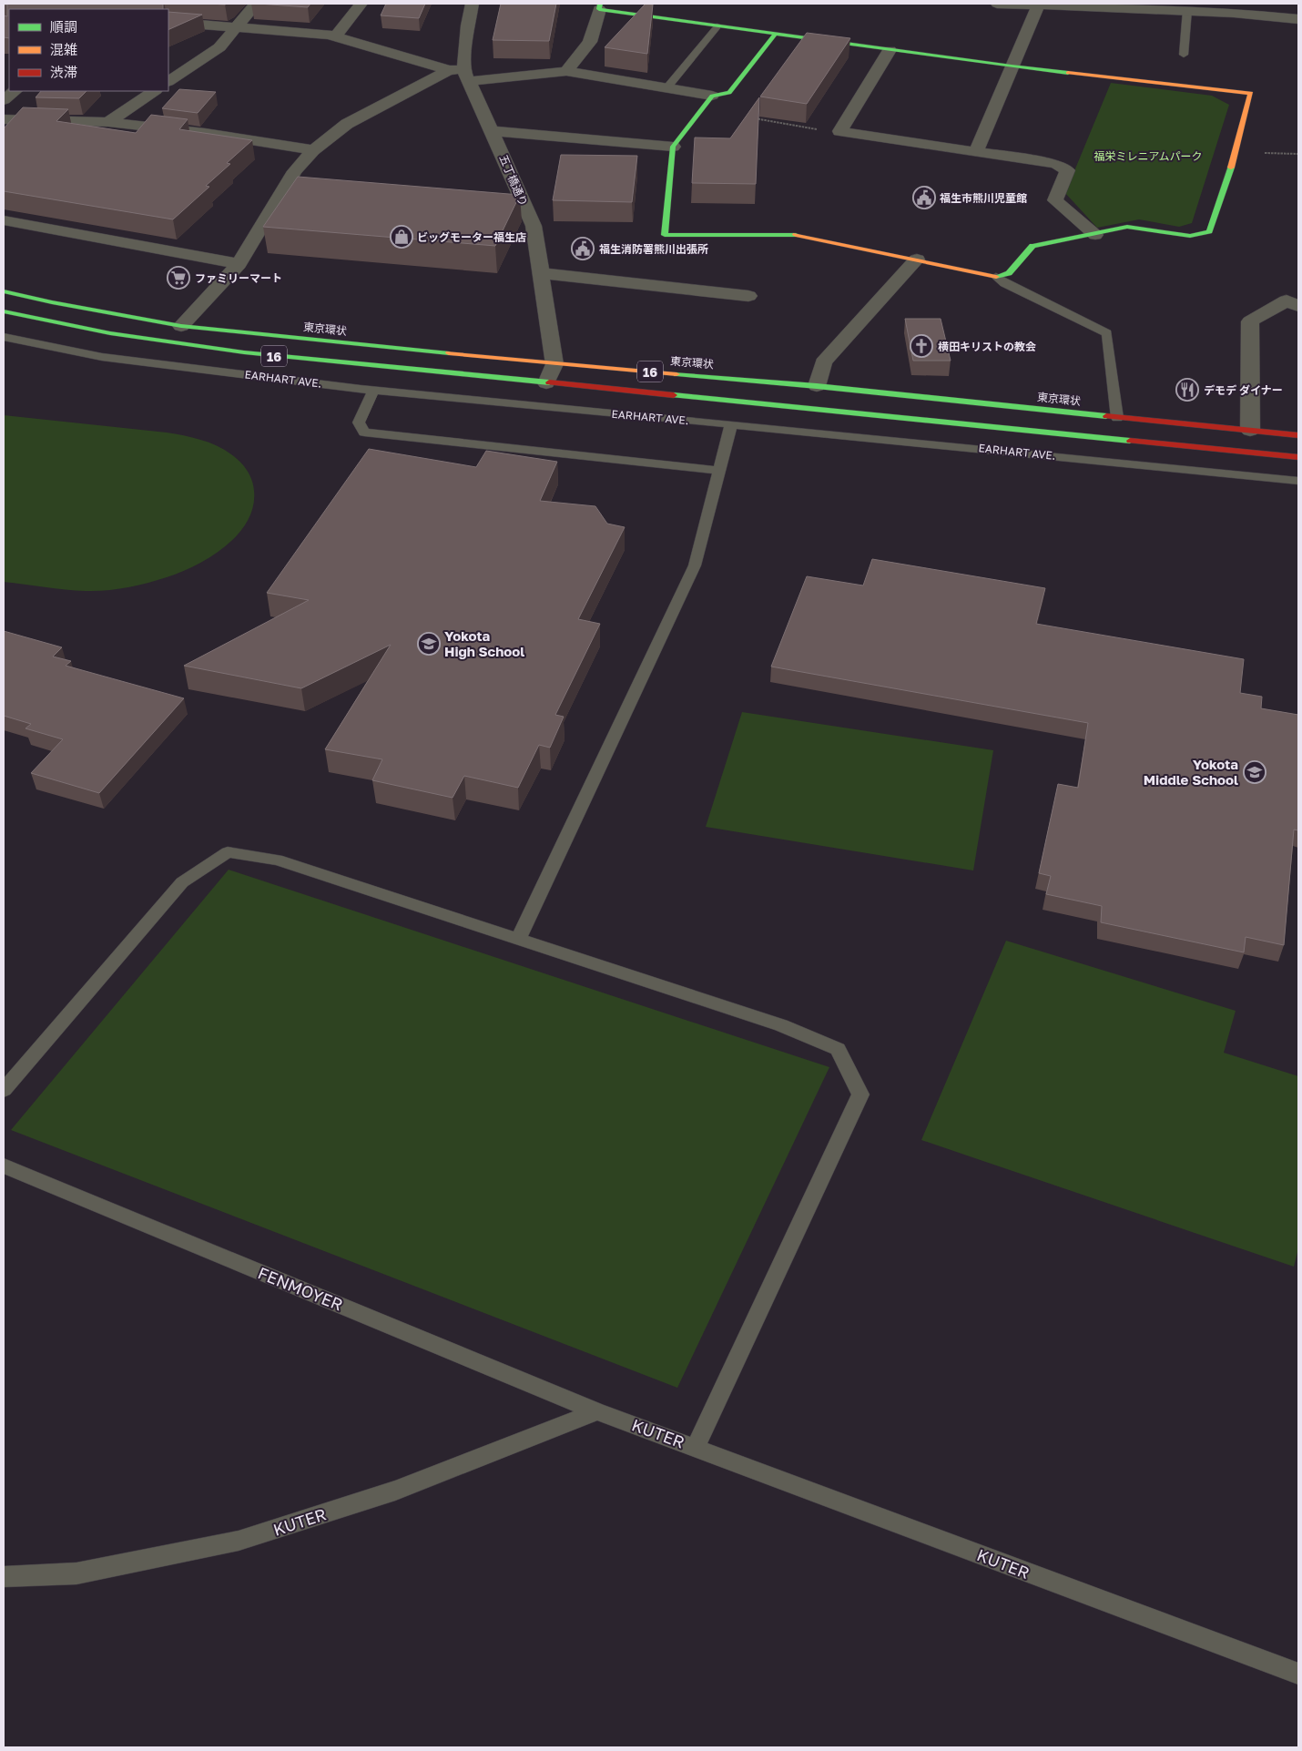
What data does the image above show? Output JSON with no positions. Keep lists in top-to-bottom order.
{
  "streets": {
    "main road": ["東京環状", "16"],
    "street": ["五丁橋通り"],
    "lane": ["EARHART AVE.", "FENMOYER", "KUTER"]
  },
  "crossings": [
    ["五丁橋通り", "東京環状"],
    ["FENMOYER", "KUTER"]
  ],
  "parks": ["福栄ミレニアムパーク"],
  "places": {
    "public building": ["福生市熊川児童館", "福生消防署熊川出張所"],
    "shop": ["ビッグモーター福生店"],
    "supermarket": ["ファミリーマート"],
    "church": ["横田キリストの教会"],
    "restaurant": ["デモデ ダイナー"],
    "school or university": ["Yokota High School", "Yokota Middle School"]
  },
  "legend": ["順調", "混雑", "渋滞"]
}
